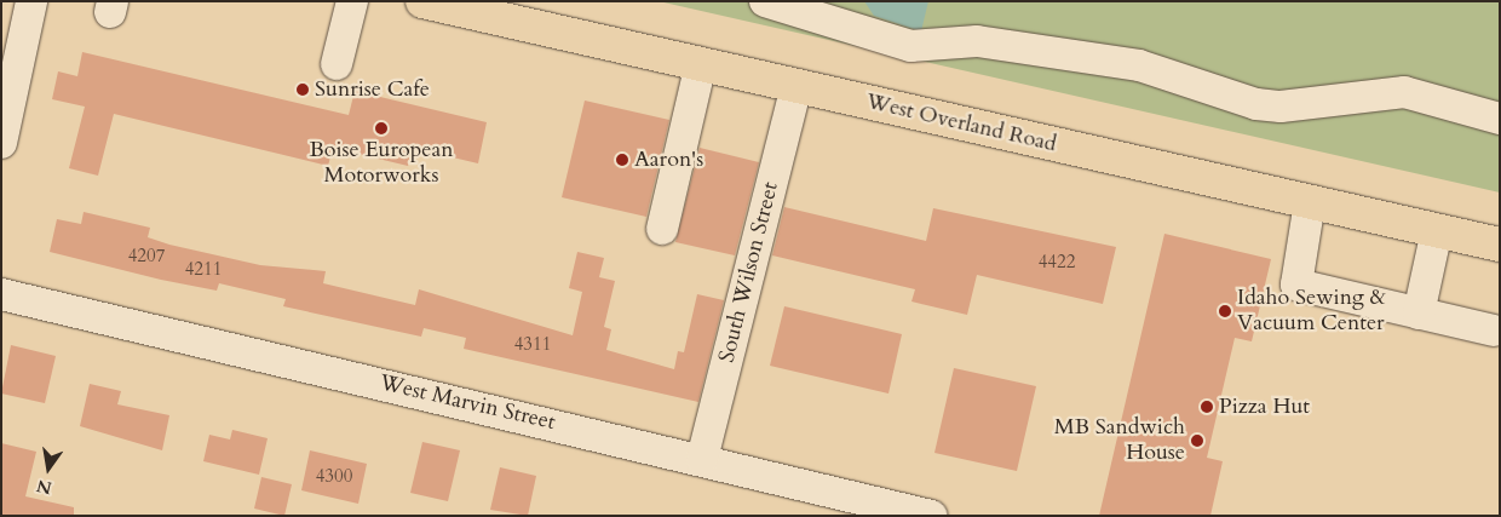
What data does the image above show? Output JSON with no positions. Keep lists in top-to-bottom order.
{
  "streets": {
    "main road": ["West Overland Road"],
    "street": ["South Wilson Street", "West Marvin Street"]
  },
  "crossings": [
    ["West Overland Road", "South Wilson Street"],
    ["South Wilson Street", "West Marvin Street"]
  ],
  "places": [
    "Sunrise Cafe",
    "Boise European Motorworks",
    "Aaron's",
    "Idaho Sewing & Vacuum Center",
    "Pizza Hut",
    "MB Sandwich House"
  ],
  "house_numbers": [
    "4207",
    "4422",
    "4211",
    "4311",
    "4300"
  ],
  "north": "bottom"
}
